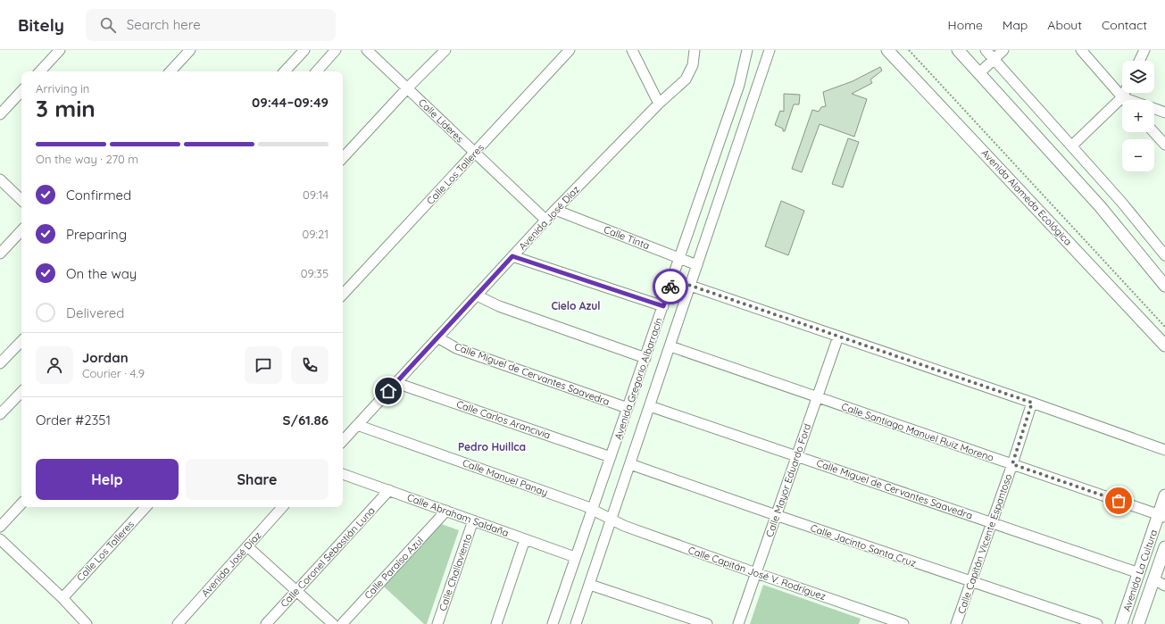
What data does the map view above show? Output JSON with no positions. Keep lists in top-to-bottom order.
{
  "streets": {
    "main road": ["Avenida Alameda Ecológica", "Avenida La Cultura"],
    "street": [
      "Calle Líderes",
      "Calle Los Talleres",
      "Avenida José Díaz",
      "Calle Tinta",
      "Calle Miguel de Cervantes Saavedra",
      "Avenida Gregorio Albarracín",
      "Calle Carlos Arancivia",
      "Calle Santiago Manuel Ruiz Moreno",
      "Calle Manuel Panay",
      "Calle Mayor Eduardo Ford",
      "Calle Abraham Saldaña",
      "Calle Capitán Vicente Espantoso",
      "Calle Jacinto Santa Cruz",
      "Calle Coronel Sebastián Luna",
      "Calle Paraíso Azul",
      "Calle Challaviento",
      "Calle Capitán José V. Rodríguez"
    ]
  },
  "crossings": [
    ["Calle Líderes", "Calle Los Talleres"],
    ["Calle Líderes", "Avenida José Díaz"],
    ["Avenida José Díaz", "Calle Tinta"],
    ["Avenida José Díaz", "Calle Miguel de Cervantes Saavedra"],
    ["Avenida José Díaz", "Calle Carlos Arancivia"],
    ["Avenida José Díaz", "Calle Manuel Panay"],
    ["Calle Tinta", "Avenida Gregorio Albarracín"],
    ["Calle Miguel de Cervantes Saavedra", "Avenida Gregorio Albarracín"],
    ["Calle Miguel de Cervantes Saavedra", "Calle Mayor Eduardo Ford"],
    ["Calle Miguel de Cervantes Saavedra", "Calle Capitán Vicente Espantoso"],
    ["Calle Miguel de Cervantes Saavedra", "Avenida La Cultura"],
    ["Avenida Gregorio Albarracín", "Calle Carlos Arancivia"],
    ["Avenida Gregorio Albarracín", "Calle Santiago Manuel Ruiz Moreno"],
    ["Avenida Gregorio Albarracín", "Calle Manuel Panay"],
    ["Avenida Gregorio Albarracín", "Calle Abraham Saldaña"],
    ["Avenida Gregorio Albarracín", "Calle Jacinto Santa Cruz"],
    ["Avenida Gregorio Albarracín", "Calle Capitán José V. Rodríguez"],
    ["Calle Santiago Manuel Ruiz Moreno", "Calle Mayor Eduardo Ford"],
    ["Calle Santiago Manuel Ruiz Moreno", "Calle Capitán Vicente Espantoso"],
    ["Calle Santiago Manuel Ruiz Moreno", "Avenida La Cultura"],
    ["Calle Manuel Panay", "Calle Capitán José V. Rodríguez"],
    ["Calle Mayor Eduardo Ford", "Calle Jacinto Santa Cruz"],
    ["Calle Mayor Eduardo Ford", "Calle Capitán José V. Rodríguez"],
    ["Calle Abraham Saldaña", "Calle Coronel Sebastián Luna"],
    ["Calle Abraham Saldaña", "Calle Paraíso Azul"],
    ["Calle Abraham Saldaña", "Calle Challaviento"],
    ["Calle Capitán Vicente Espantoso", "Calle Jacinto Santa Cruz"]
  ],
  "districts": ["Cielo Azul", "Pedro Huillca"],
  "page": {
    "header": "Bitely",
    "search": "Search here",
    "nav": [
      "Home",
      "Map",
      "About",
      "Contact"
    ],
    "map_buttons": ["+", "−"],
    "heading": ["3 min", "Arriving in", "09:44–09:49"],
    "panel": [
      "Jordan",
      "Courier · 4.9",
      "Order #2351",
      "S/61.86"
    ],
    "bar": "On the way · 270 m",
    "list": [
      ["Confirmed", "09:14"],
      ["Preparing", "09:21"],
      ["On the way", "09:35"],
      "Delivered"
    ],
    "buttons": ["Help", "Share"]
  }
}
